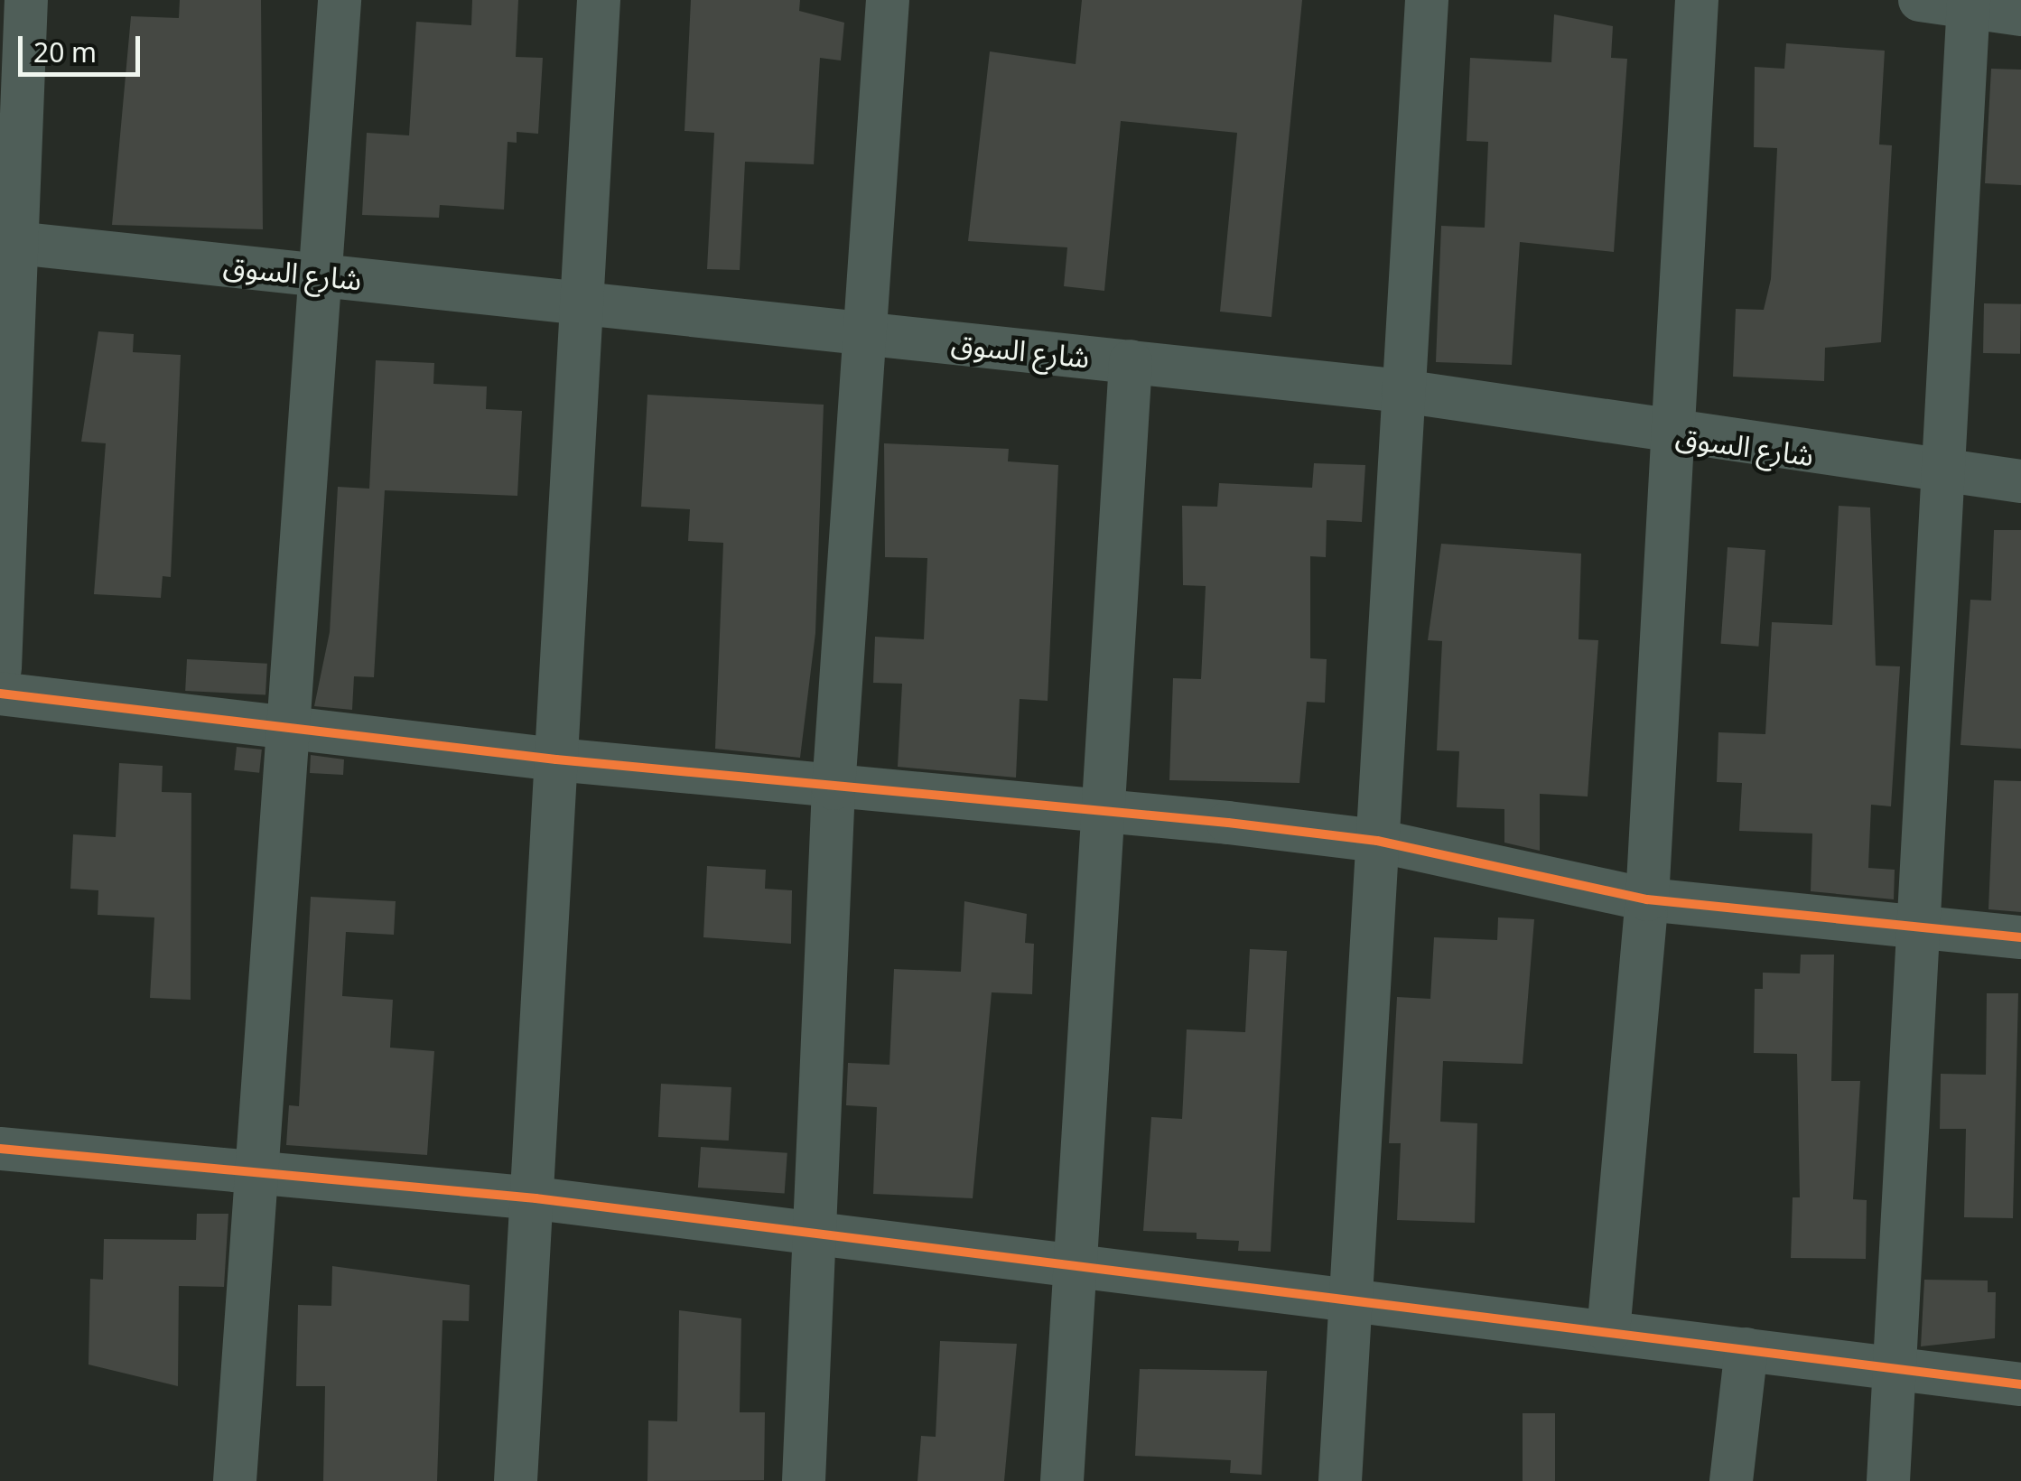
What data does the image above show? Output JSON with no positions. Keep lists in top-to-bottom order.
{
  "streets": {
    "street": ["شارع السوق"]
  },
  "scale_bar": "20 m"
}
